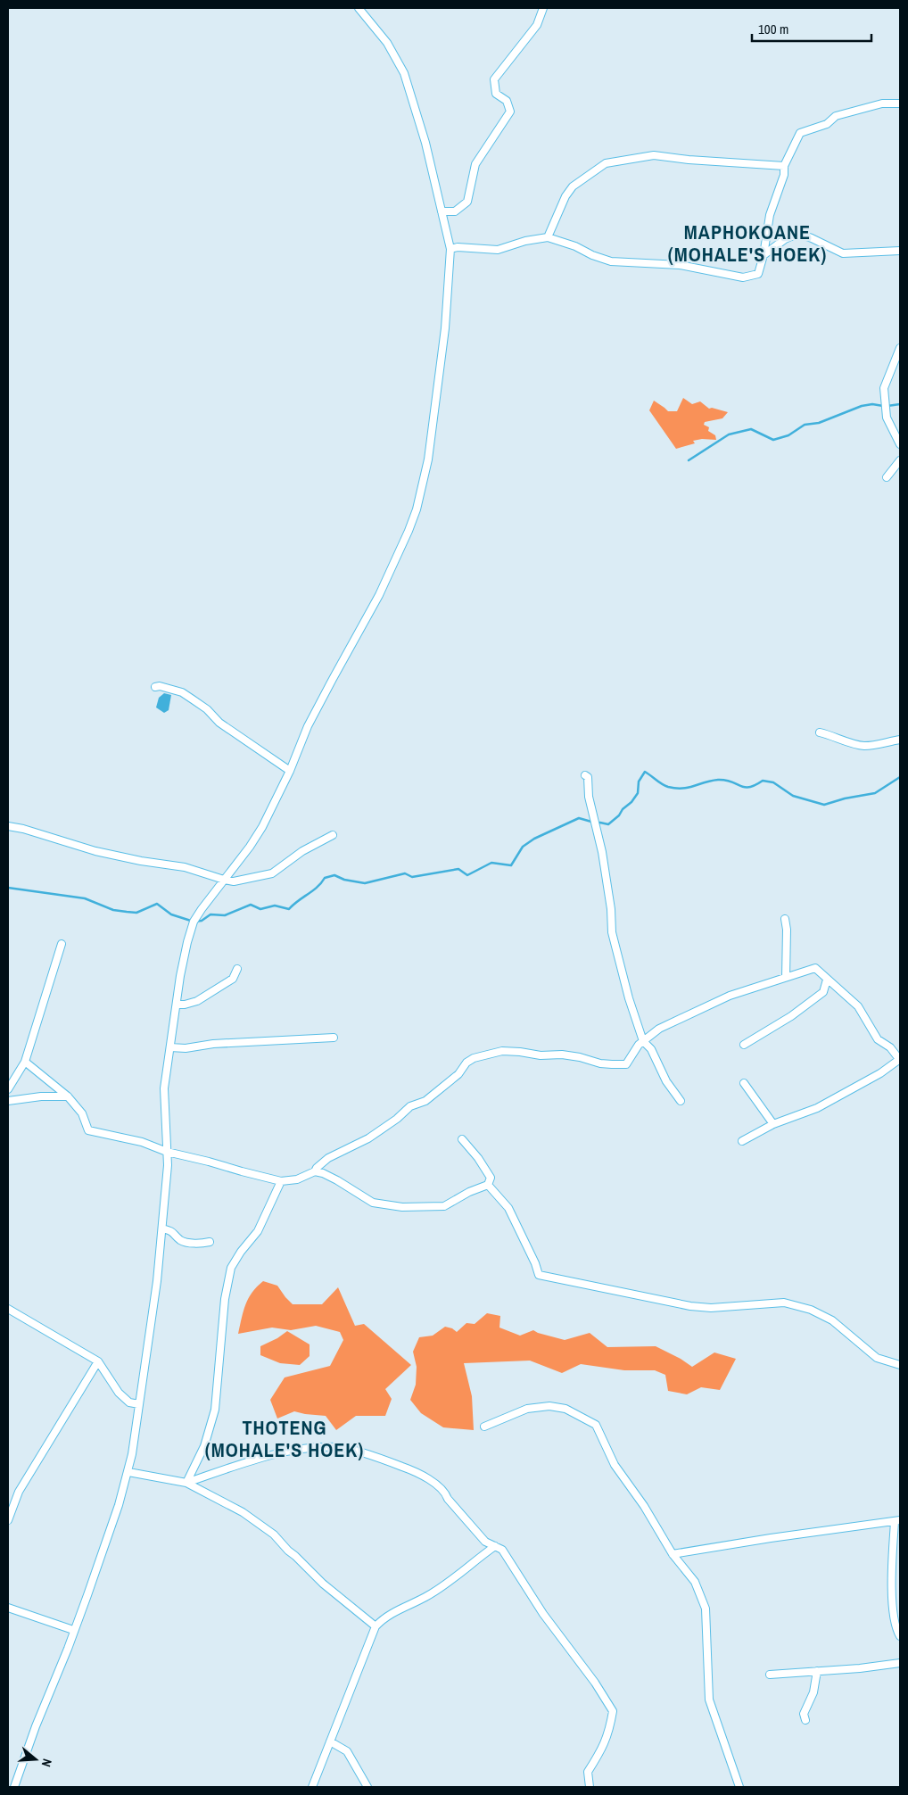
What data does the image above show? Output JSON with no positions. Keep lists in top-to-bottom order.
{
  "districts": ["MAPHOKOANE (MOHALE'S HOEK)", "THOTENG (MOHALE'S HOEK)"],
  "scale_bar": "100 m",
  "north": "right"
}
